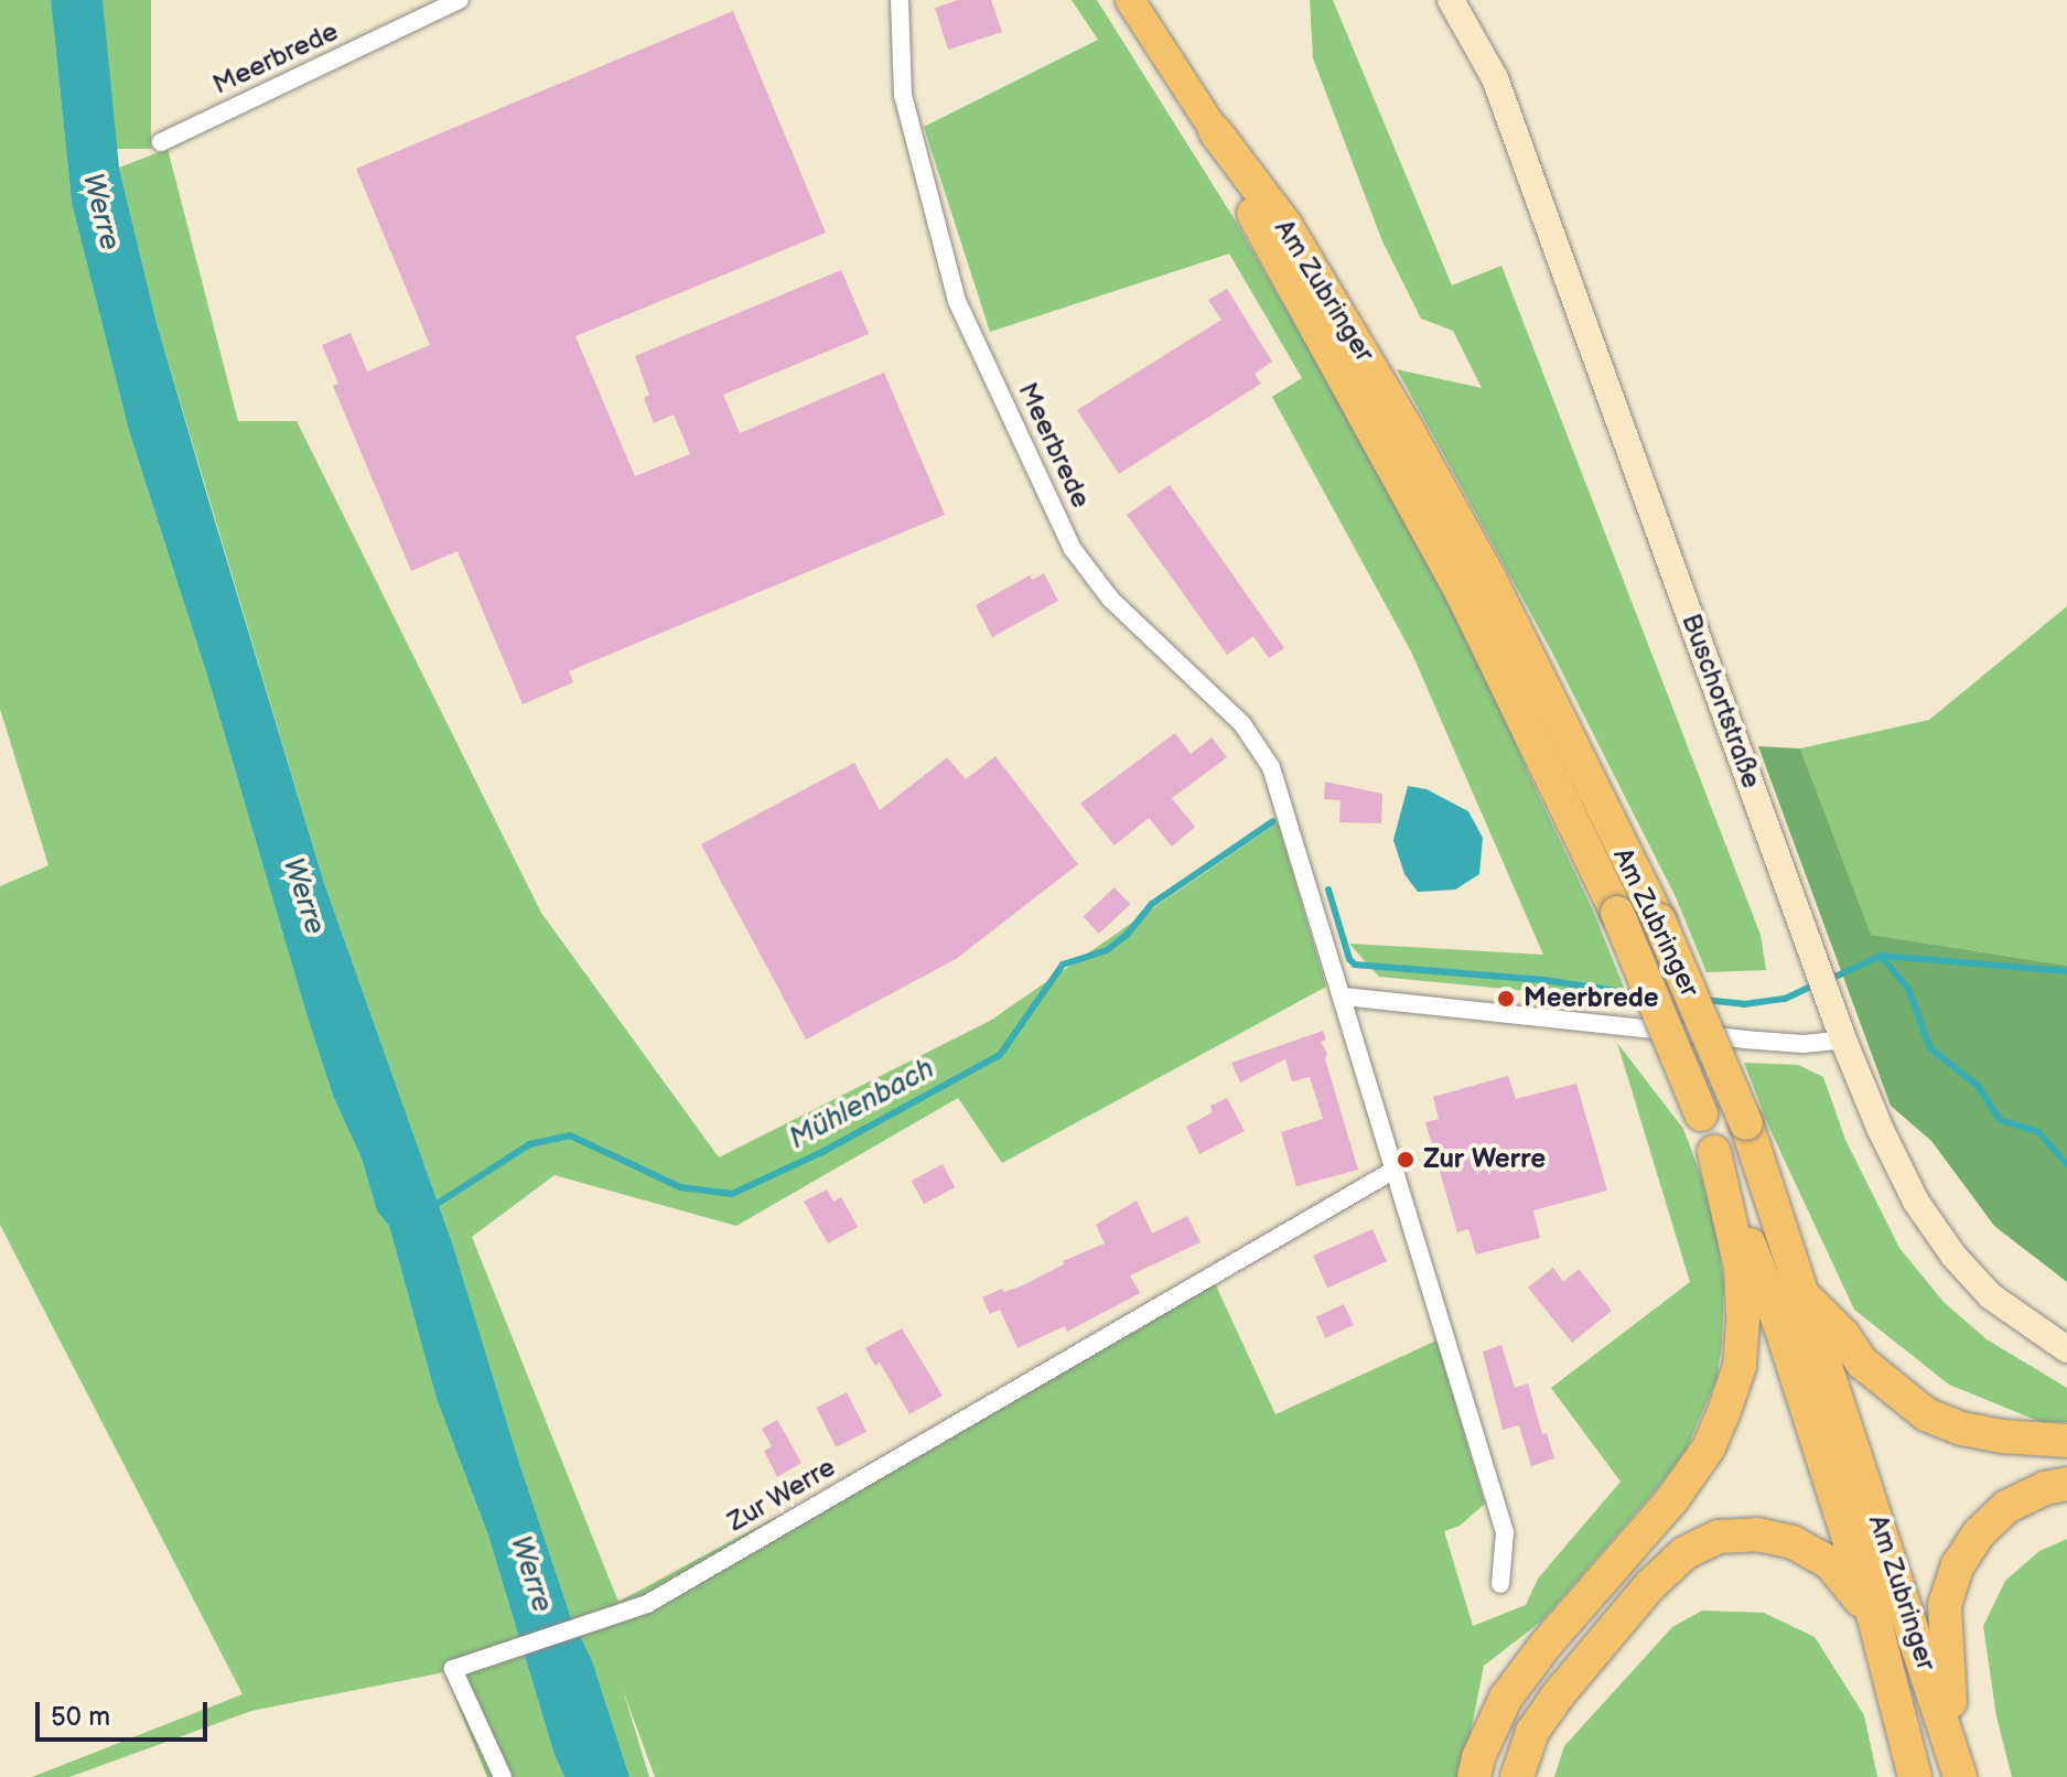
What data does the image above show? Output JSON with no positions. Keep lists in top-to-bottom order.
{
  "streets": {
    "highway": ["Am Zubringer"],
    "main road": ["Buschortstraße"],
    "street": ["Meerbrede", "Zur Werre"]
  },
  "crossings": [
    ["Meerbrede", "Zur Werre"]
  ],
  "water": ["Werre", "Mühlenbach"],
  "places": ["Meerbrede", "Zur Werre"],
  "scale_bar": "50 m"
}
